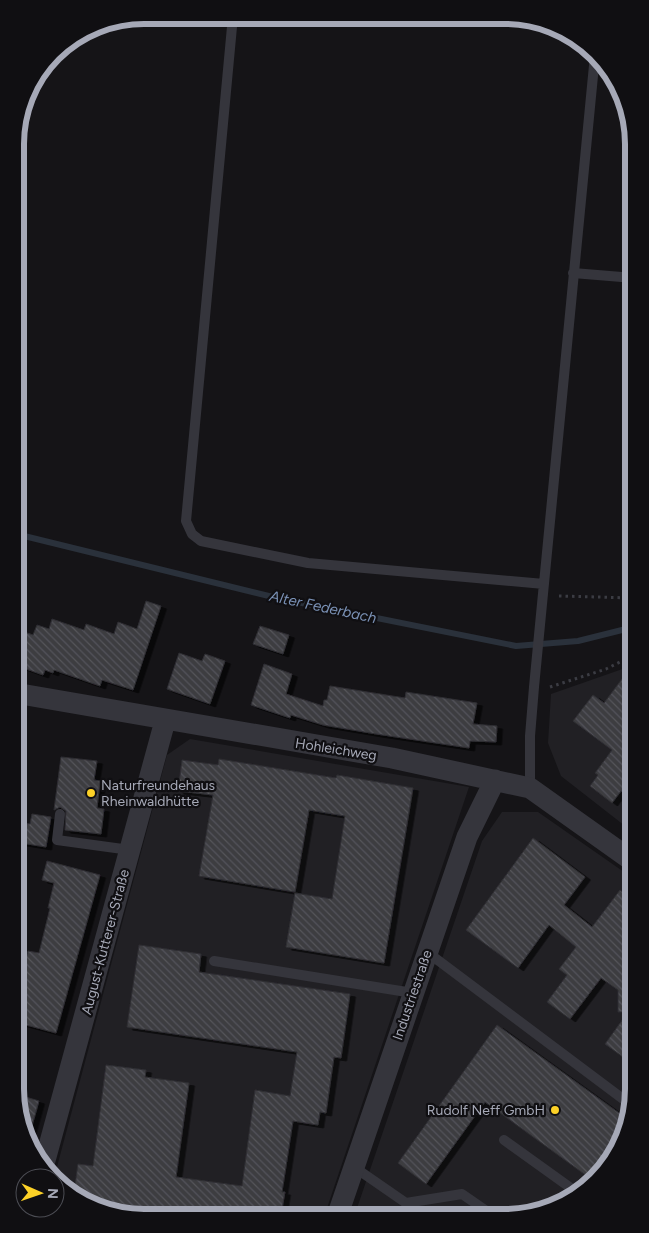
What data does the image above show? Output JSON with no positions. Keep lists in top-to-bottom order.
{
  "streets": {
    "street": ["Hohleichweg", "August-Kutterer-Straße", "Industriestraße"]
  },
  "crossings": [
    ["Hohleichweg", "August-Kutterer-Straße"],
    ["Hohleichweg", "Industriestraße"]
  ],
  "water": ["Alter Federbach"],
  "places": ["Naturfreundehaus Rheinwaldhütte", "Rudolf Neff GmbH"],
  "north": "right"
}
